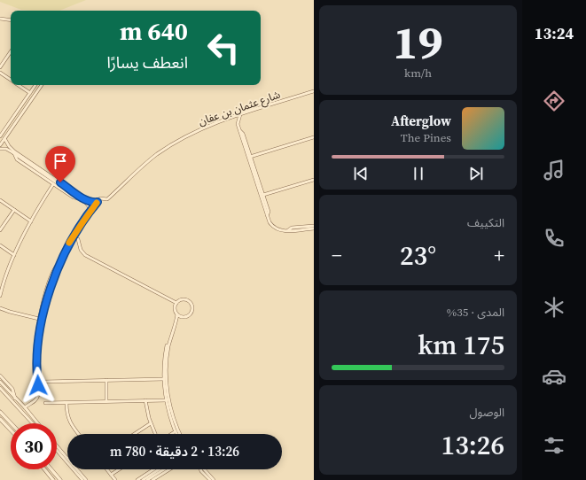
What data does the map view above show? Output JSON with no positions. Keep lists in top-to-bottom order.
{
  "streets": {
    "street": ["شارع عثمان بن عفان"]
  },
  "page": {
    "tabs": "13:24",
    "tile": [
      ["19", "km/h"],
      "التكييف",
      ["المدى · 35%", "175 km"],
      ["الوصول", "13:26"]
    ],
    "turn": ["640 m", "انعطف يسارًا"],
    "song": ["Afterglow", "The Pines"],
    "heat": ["−", "23°", "+"],
    "limit": "30",
    "trip": "13:26 · 2 دقيقة · 780 m"
  }
}
